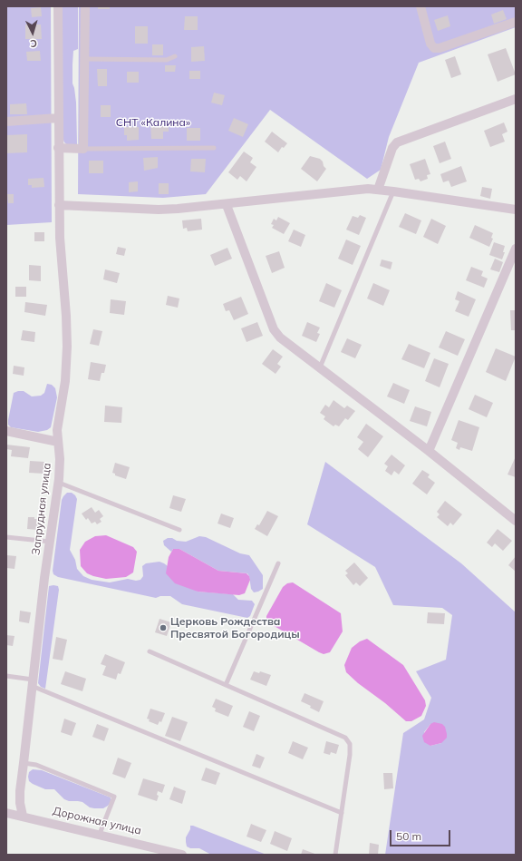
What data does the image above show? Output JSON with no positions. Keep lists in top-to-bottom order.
{
  "streets": {
    "street": ["Запрудная улица", "Дорожная улица"]
  },
  "crossings": [
    ["Запрудная улица", "Дорожная улица"]
  ],
  "parks": ["СНТ «Калина»"],
  "places": ["Церковь Рождества Пресвятой Богородицы"],
  "scale_bar": "50 m",
  "north": "bottom"
}
